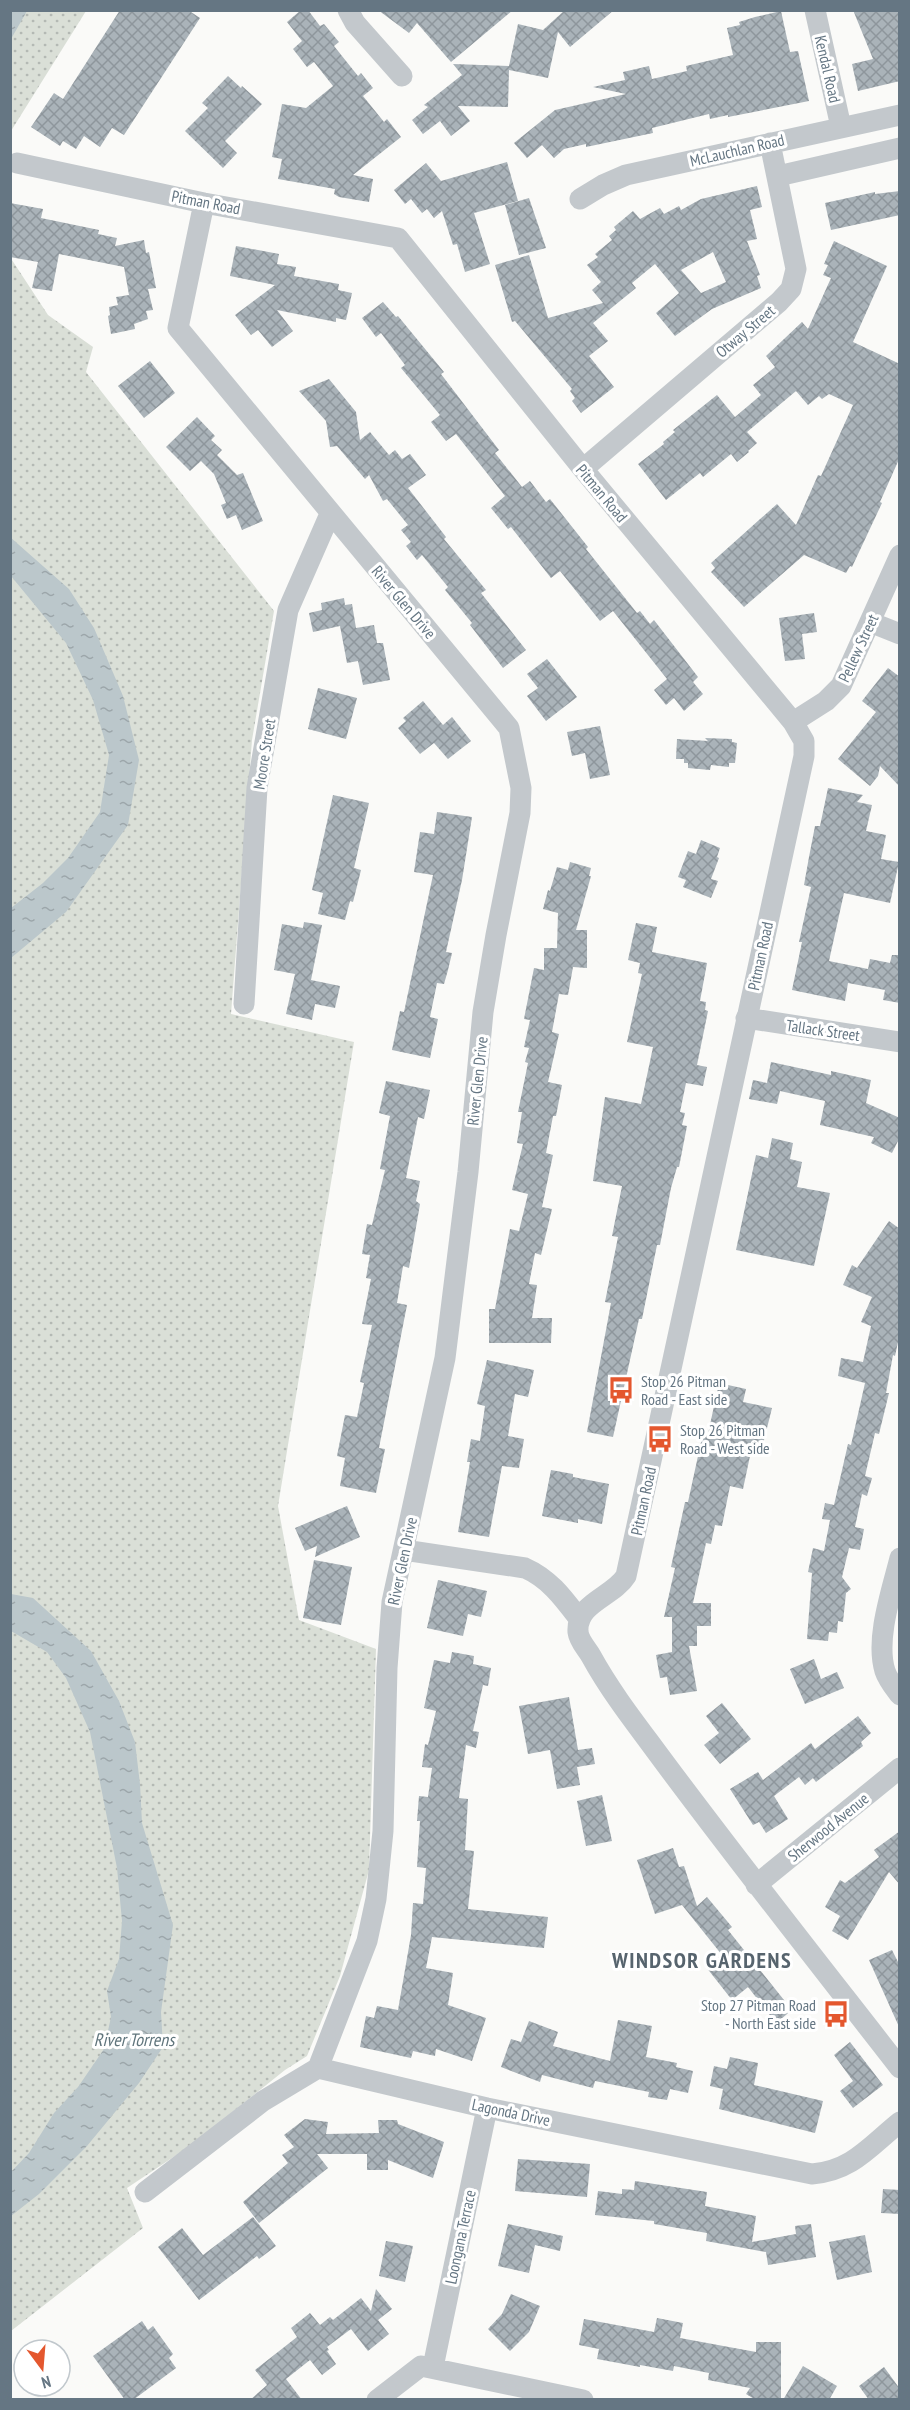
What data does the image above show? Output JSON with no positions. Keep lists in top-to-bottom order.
{
  "streets": {
    "street": [
      "Kendal Road",
      "McLauchlan Road",
      "Pitman Road",
      "Otway Street",
      "River Glen Drive",
      "Pellew Street",
      "Moore Street",
      "Tallack Street",
      "Sherwood Avenue",
      "Lagonda Drive",
      "Loongana Terrace"
    ]
  },
  "crossings": [
    ["Kendal Road", "McLauchlan Road"],
    ["McLauchlan Road", "Otway Street"],
    ["Pitman Road", "Otway Street"],
    ["Pitman Road", "River Glen Drive"],
    ["Pitman Road", "Pellew Street"],
    ["Pitman Road", "Tallack Street"],
    ["River Glen Drive", "Moore Street"],
    ["River Glen Drive", "Lagonda Drive"],
    ["Lagonda Drive", "Loongana Terrace"]
  ],
  "districts": ["WINDSOR GARDENS"],
  "water": ["River Torrens"],
  "places": {
    "bus stop": ["Stop 26 Pitman Road - East side", "Stop 26 Pitman Road - West side", "Stop 27 Pitman Road - North East side"]
  },
  "north": "bottom"
}
